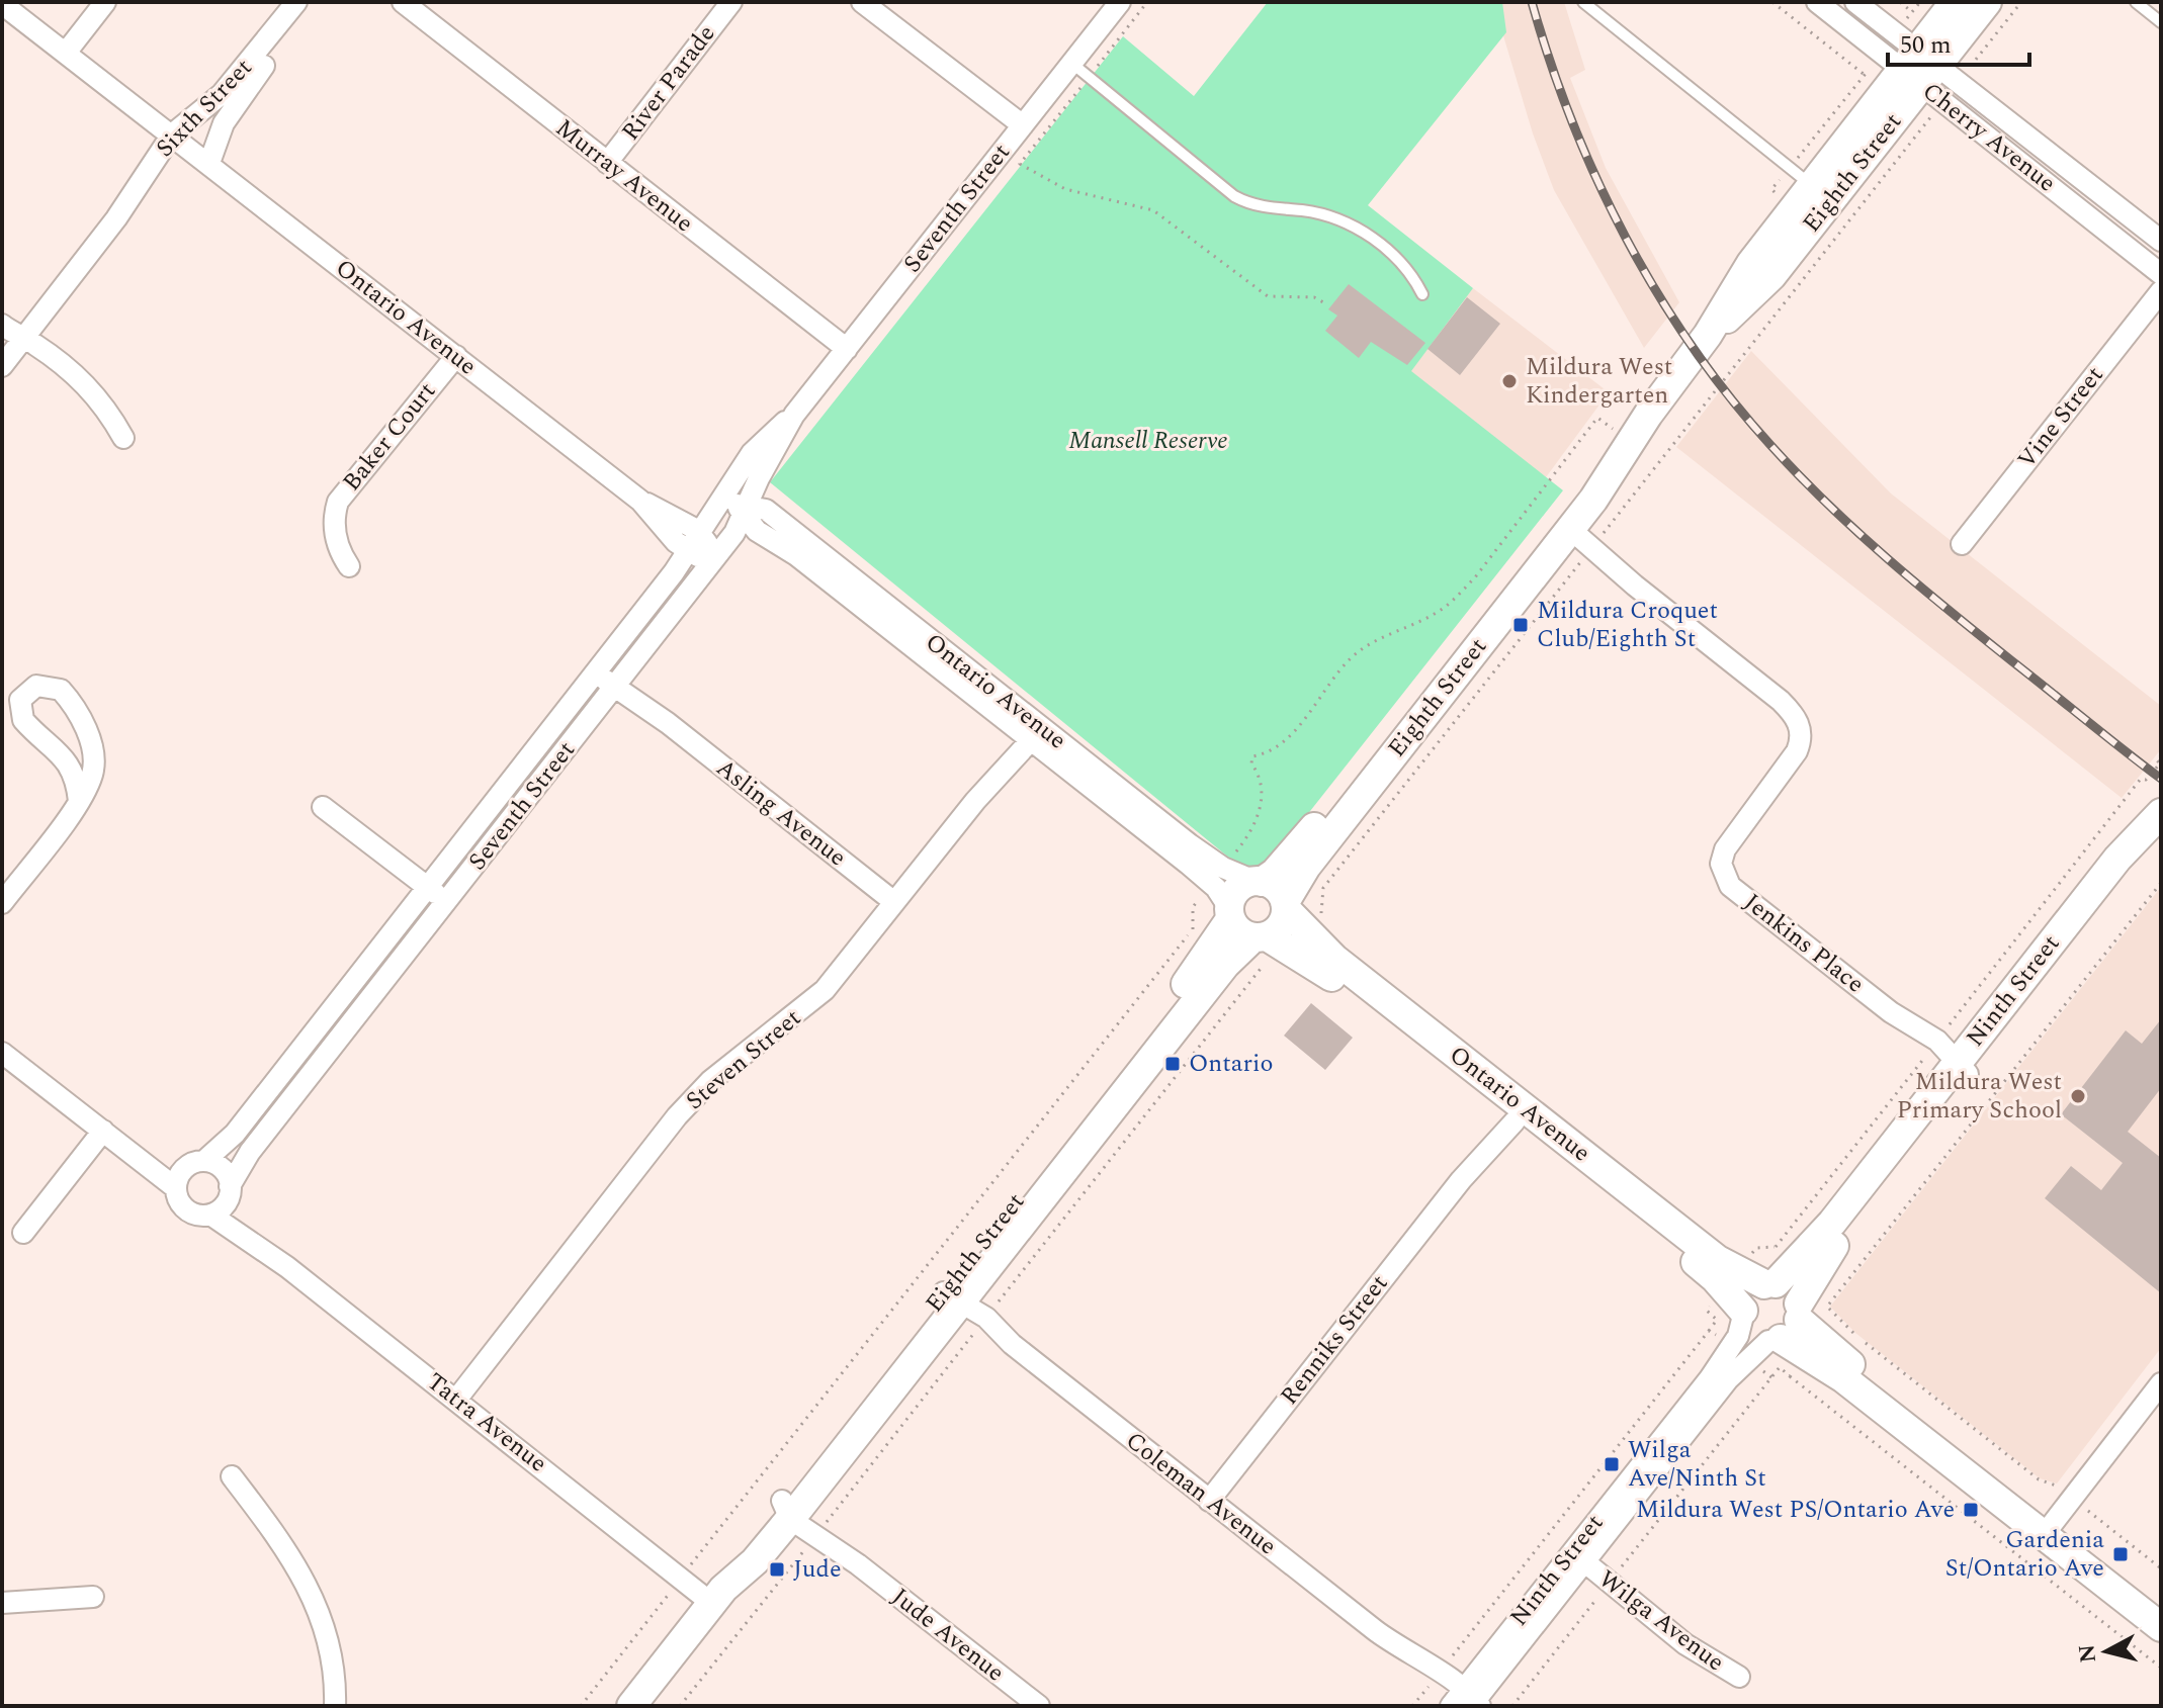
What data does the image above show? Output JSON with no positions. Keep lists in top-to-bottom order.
{
  "streets": {
    "street": [
      "River Parade",
      "Sixth Street",
      "Cherry Avenue",
      "Eighth Street",
      "Murray Avenue",
      "Seventh Street",
      "Ontario Avenue",
      "Vine Street",
      "Baker Court",
      "Asling Avenue",
      "Jenkins Place",
      "Ninth Street",
      "Steven Street",
      "Renniks Street",
      "Tatra Avenue",
      "Coleman Avenue",
      "Wilga Avenue",
      "Jude Avenue"
    ]
  },
  "crossings": [
    ["River Parade", "Murray Avenue"],
    ["Sixth Street", "Ontario Avenue"],
    ["Cherry Avenue", "Eighth Street"],
    ["Eighth Street", "Ontario Avenue"],
    ["Eighth Street", "Jenkins Place"],
    ["Eighth Street", "Tatra Avenue"],
    ["Eighth Street", "Coleman Avenue"],
    ["Eighth Street", "Jude Avenue"],
    ["Murray Avenue", "Seventh Street"],
    ["Seventh Street", "Ontario Avenue"],
    ["Seventh Street", "Asling Avenue"],
    ["Seventh Street", "Tatra Avenue"],
    ["Ontario Avenue", "Baker Court"],
    ["Ontario Avenue", "Ninth Street"],
    ["Ontario Avenue", "Steven Street"],
    ["Ontario Avenue", "Renniks Street"],
    ["Asling Avenue", "Steven Street"],
    ["Jenkins Place", "Ninth Street"],
    ["Ninth Street", "Coleman Avenue"],
    ["Ninth Street", "Wilga Avenue"],
    ["Steven Street", "Tatra Avenue"],
    ["Renniks Street", "Coleman Avenue"]
  ],
  "parks": ["Mansell Reserve"],
  "places": {
    "other": ["Mildura West Kindergarten", "Mildura West Primary School"],
    "transit": [
      "Mildura Croquet Club/Eighth St",
      "Ontario",
      "Wilga Ave/Ninth St",
      "Mildura West PS/Ontario Ave",
      "Gardenia St/Ontario Ave",
      "Jude"
    ]
  },
  "scale_bar": "50 m",
  "north": "left"
}
